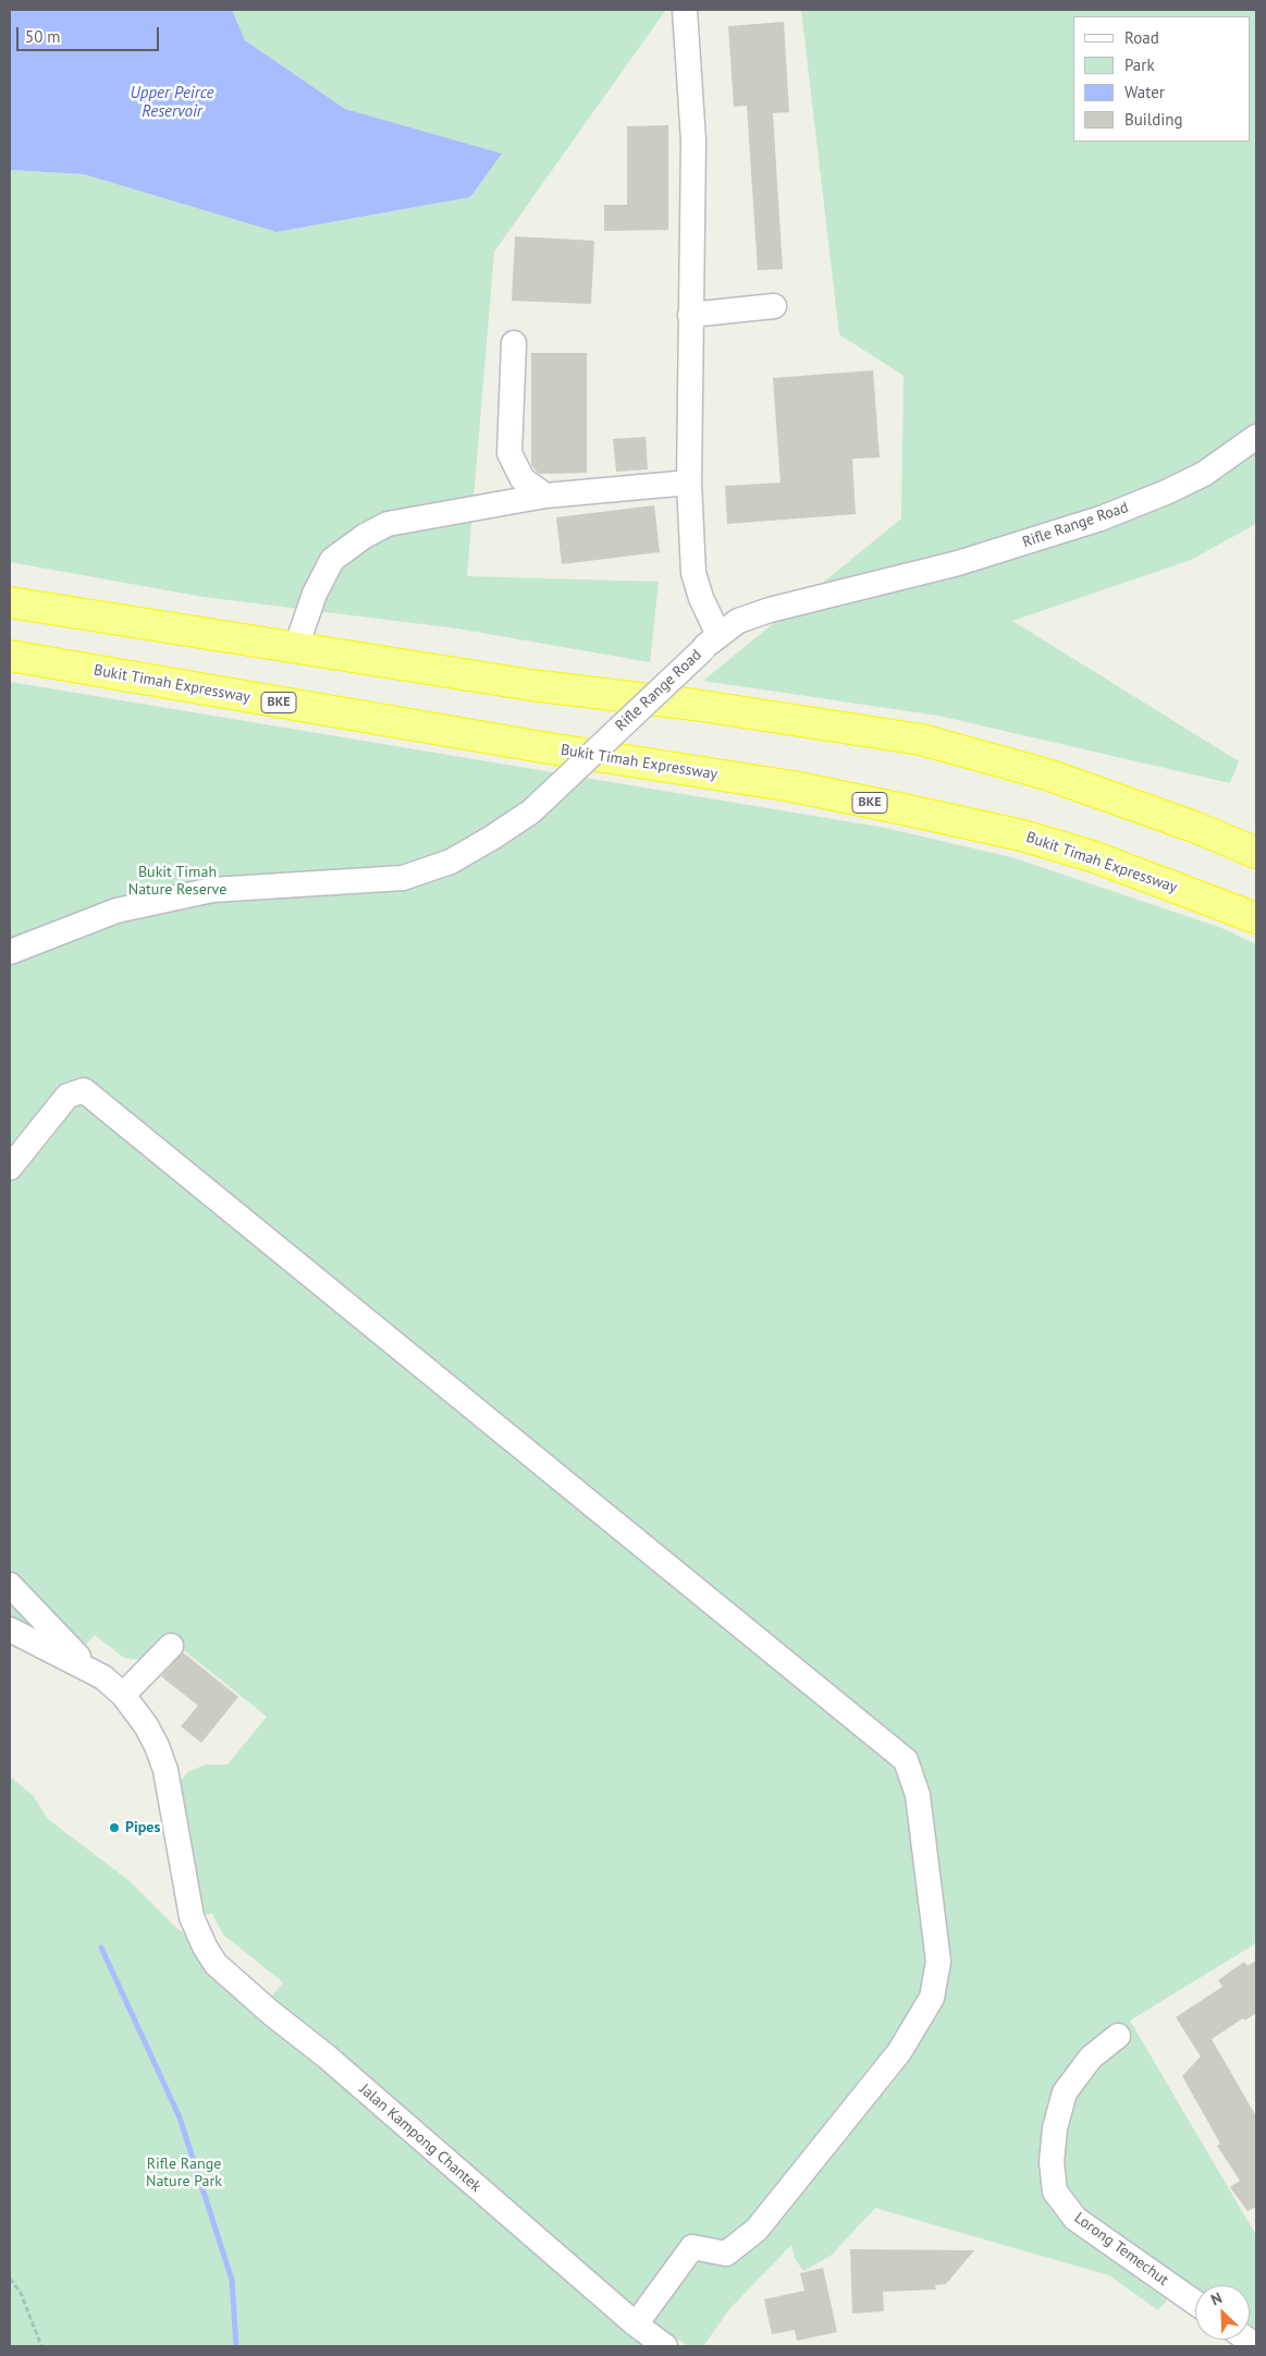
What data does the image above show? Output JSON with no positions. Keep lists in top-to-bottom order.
{
  "streets": {
    "highway": ["Bukit Timah Expressway", "BKE"],
    "street": ["Rifle Range Road", "Jalan Kampong Chantek", "Lorong Temechut"]
  },
  "water": ["Upper Peirce Reservoir"],
  "parks": ["Bukit Timah Nature Reserve", "Rifle Range Nature Park"],
  "places": ["Pipes"],
  "legend": [
    "Road",
    "Park",
    "Water",
    "Building"
  ],
  "scale_bar": "50 m",
  "north": "top left"
}
